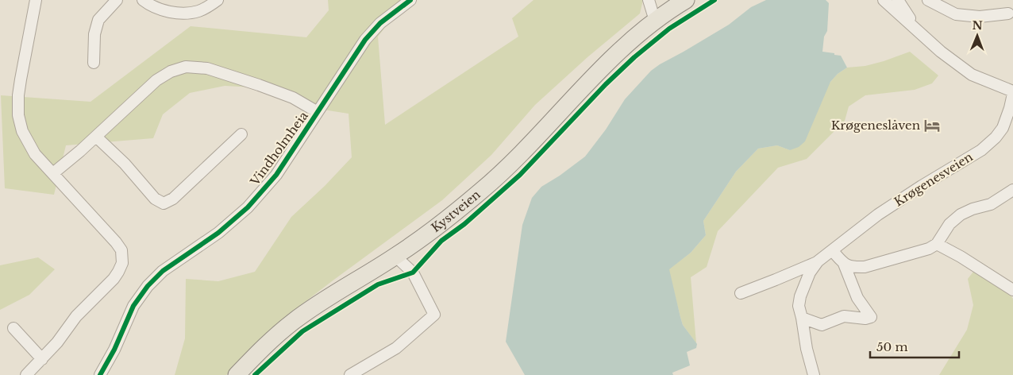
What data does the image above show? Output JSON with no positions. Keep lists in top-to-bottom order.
{
  "streets": {
    "main road": ["Kystveien"],
    "street": ["Vindholmheia", "Krøgenesveien"]
  },
  "places": {
    "hotel": ["Krøgeneslåven"]
  },
  "scale_bar": "50 m",
  "north": "top"
}
